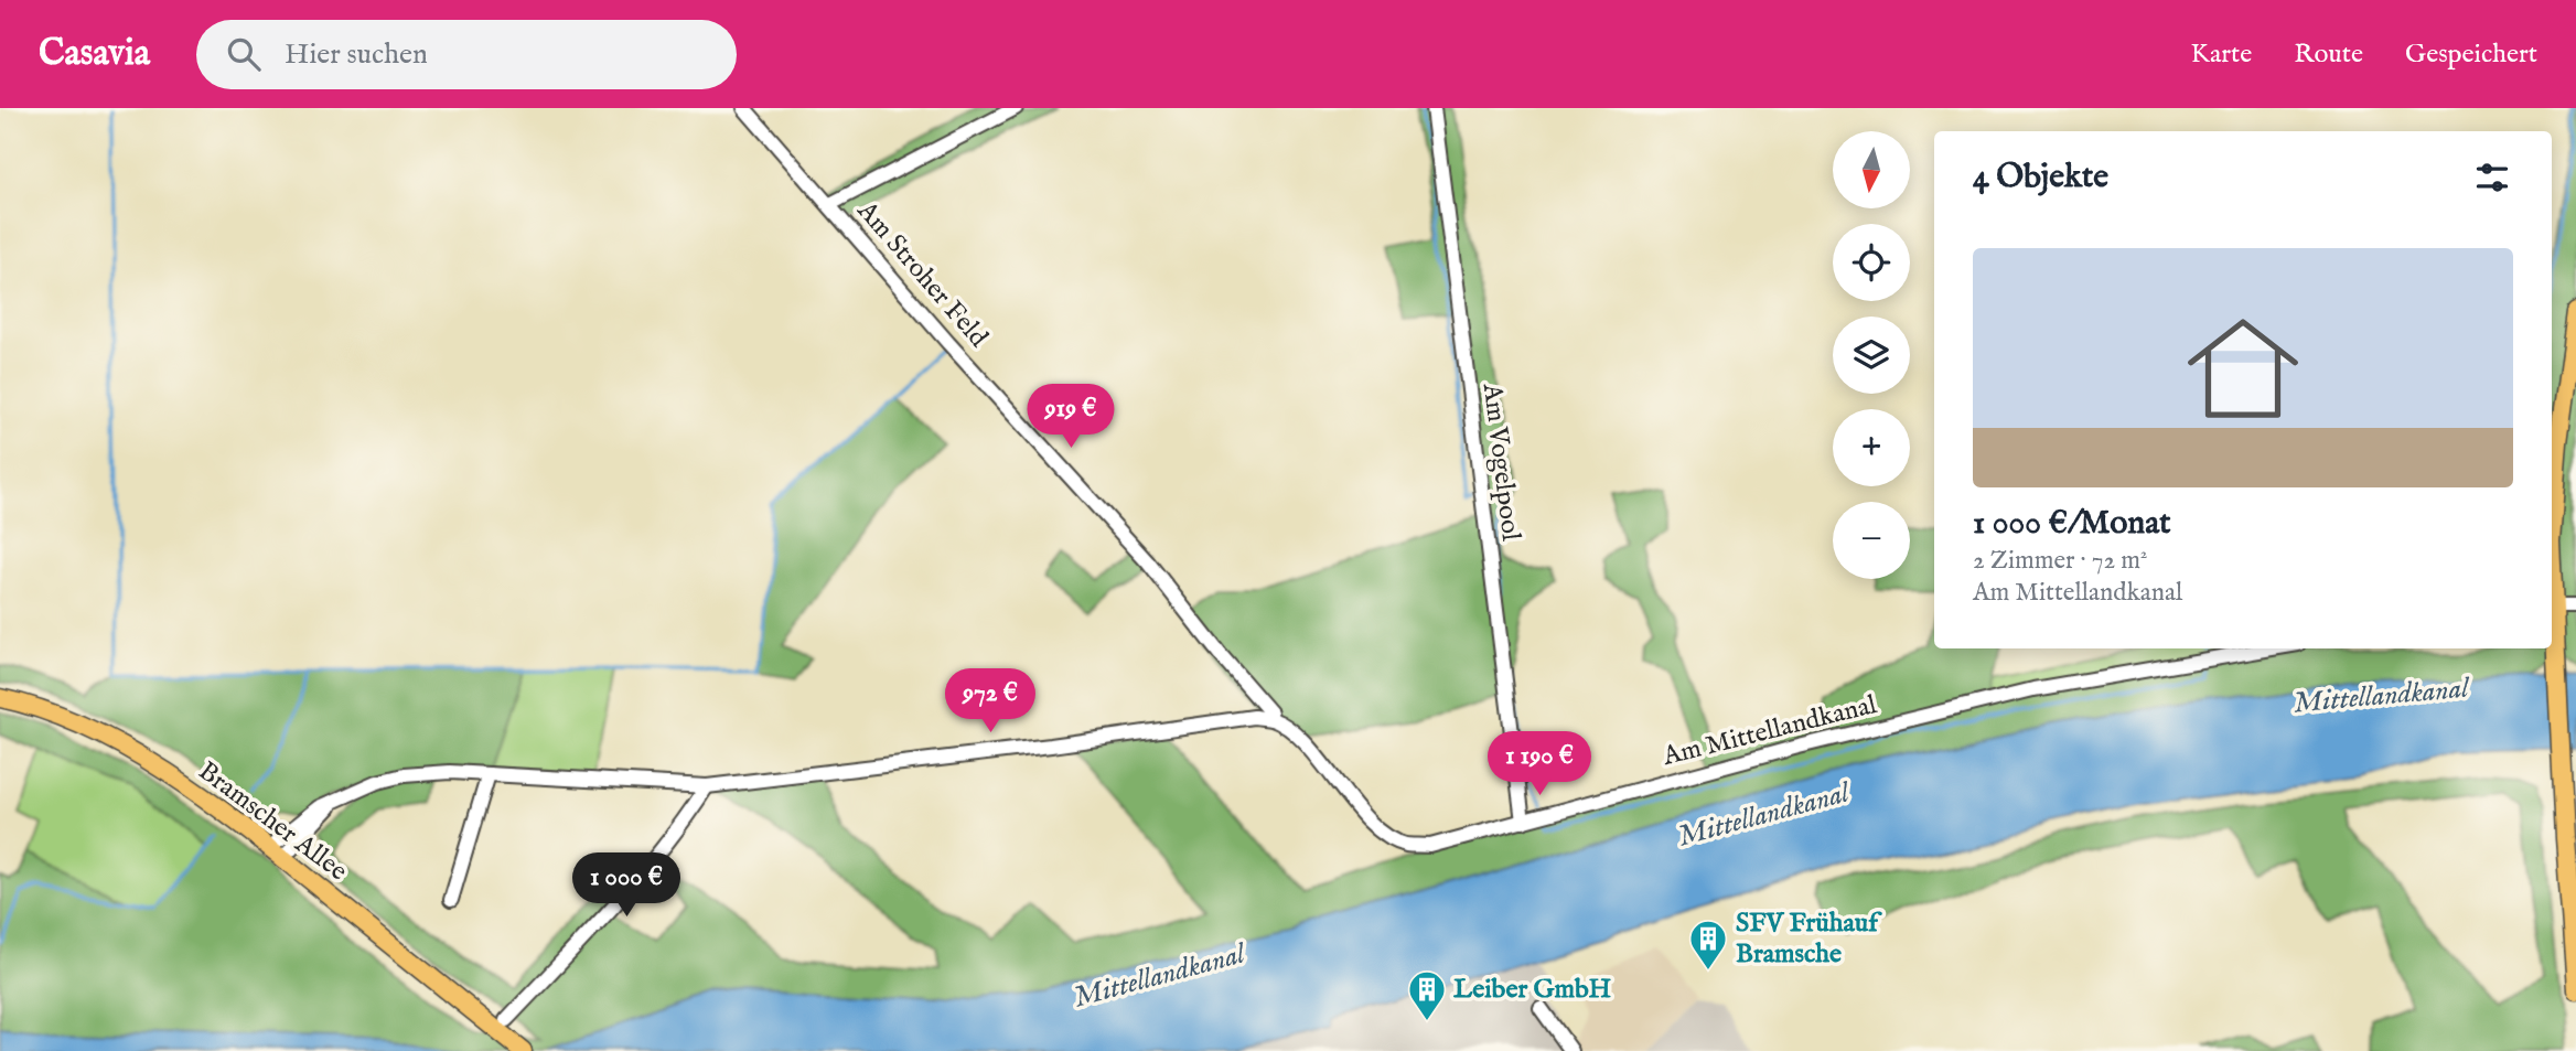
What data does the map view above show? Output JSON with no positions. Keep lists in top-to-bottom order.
{
  "streets": {
    "main road": ["Bramscher Allee"],
    "street": ["Am Stroher Feld", "Am Vogelpool", "Am Mittellandkanal"]
  },
  "crossings": [
    ["Am Stroher Feld", "Am Mittellandkanal"],
    ["Am Vogelpool", "Am Mittellandkanal"]
  ],
  "water": ["Mittellandkanal"],
  "places": {
    "building": ["SFV Frühauf Bramsche", "Leiber GmbH"]
  },
  "north": "bottom",
  "page": {
    "header": "Casavia",
    "search": "Hier suchen",
    "nav": ["Karte", "Route", "Gespeichert"],
    "map_buttons": ["+", "−"],
    "heading": "4 Objekte",
    "list": [
      {
        "name": "1 000 €/Monat",
        "note": "2 Zimmer · 72 m² · Am Mittellandkanal"
      }
    ],
    "price": [
      "919 €",
      "972 €",
      "1 190 €",
      "1 000 €"
    ]
  }
}
